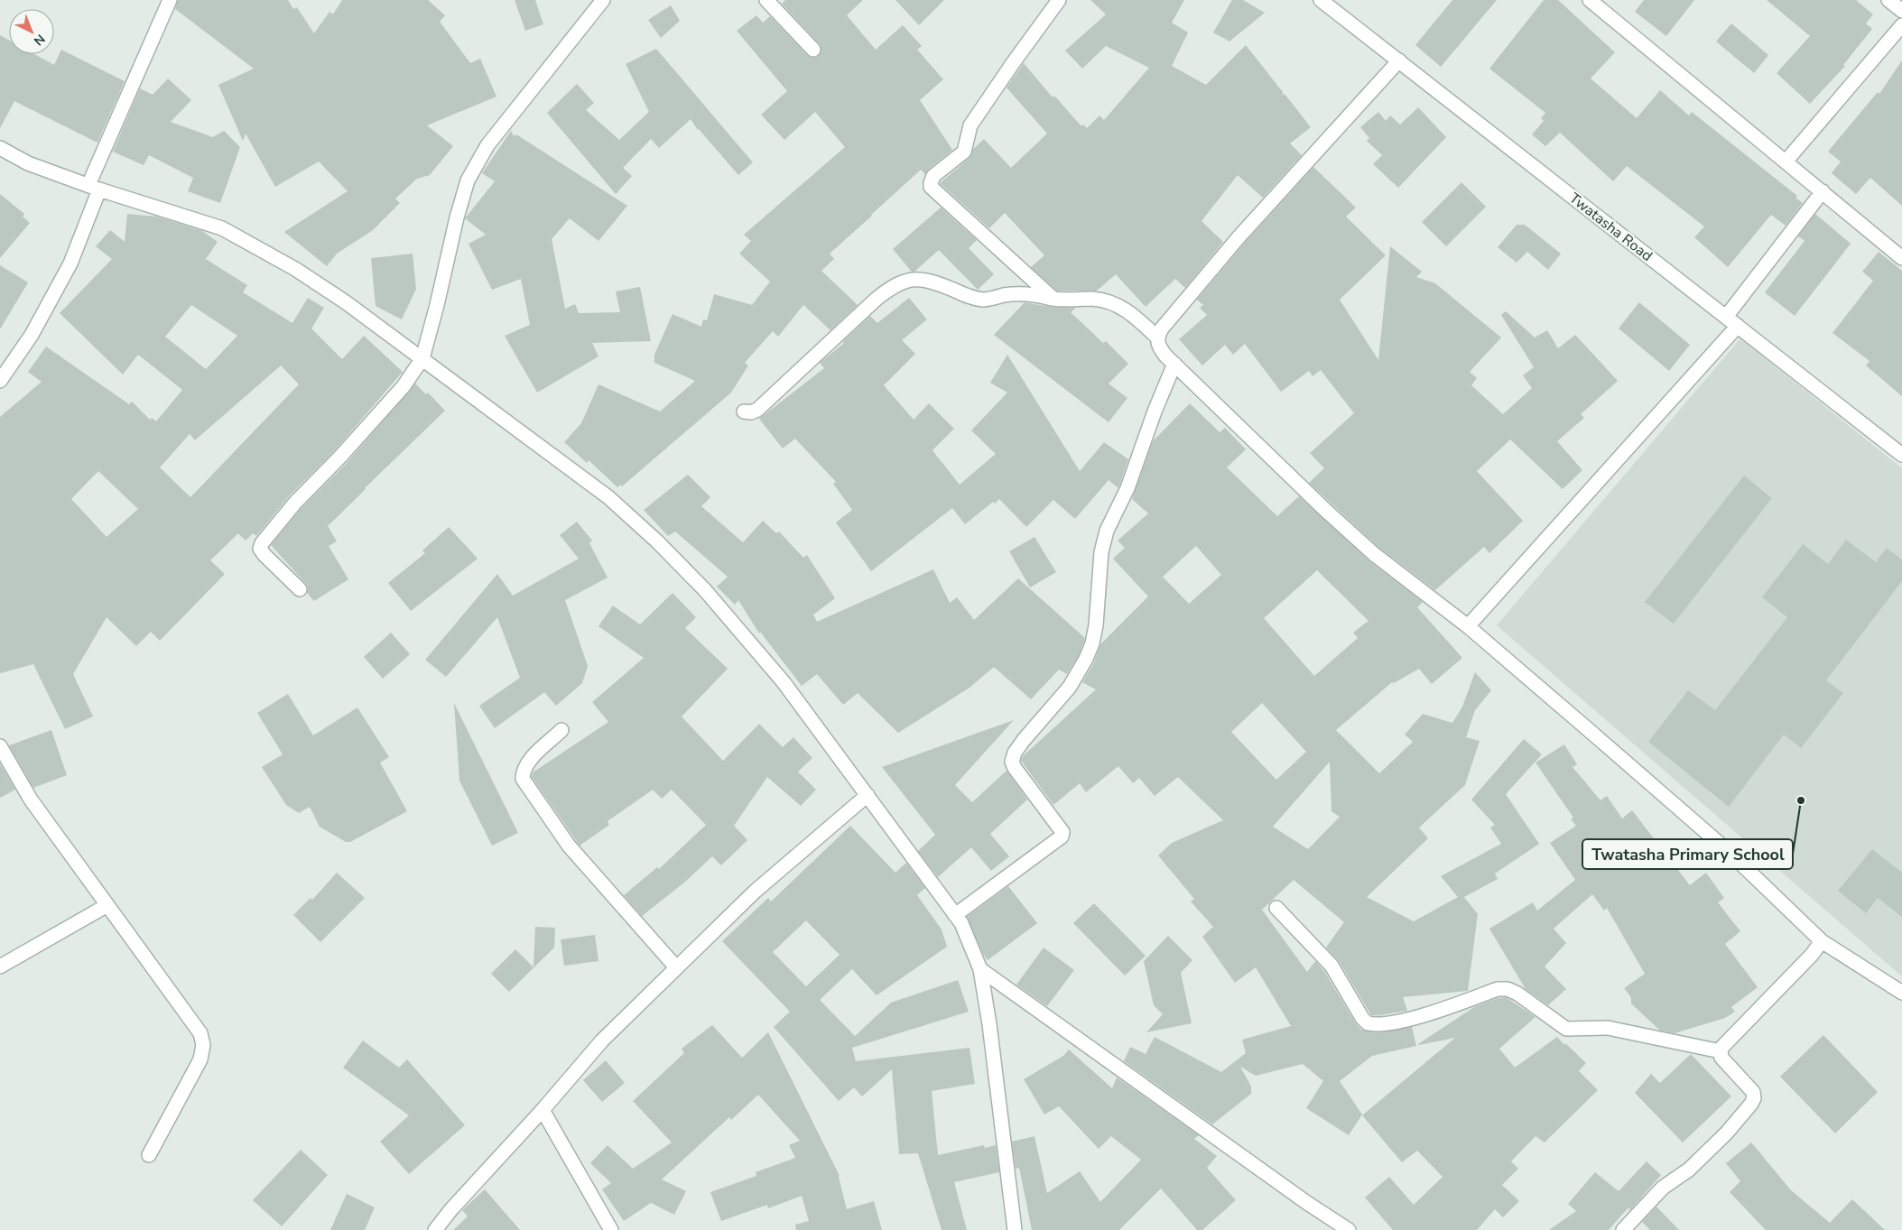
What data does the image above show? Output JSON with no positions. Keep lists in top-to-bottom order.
{
  "streets": {
    "street": ["Twatasha Road"]
  },
  "places": ["Twatasha Primary School"],
  "north": "bottom right"
}
